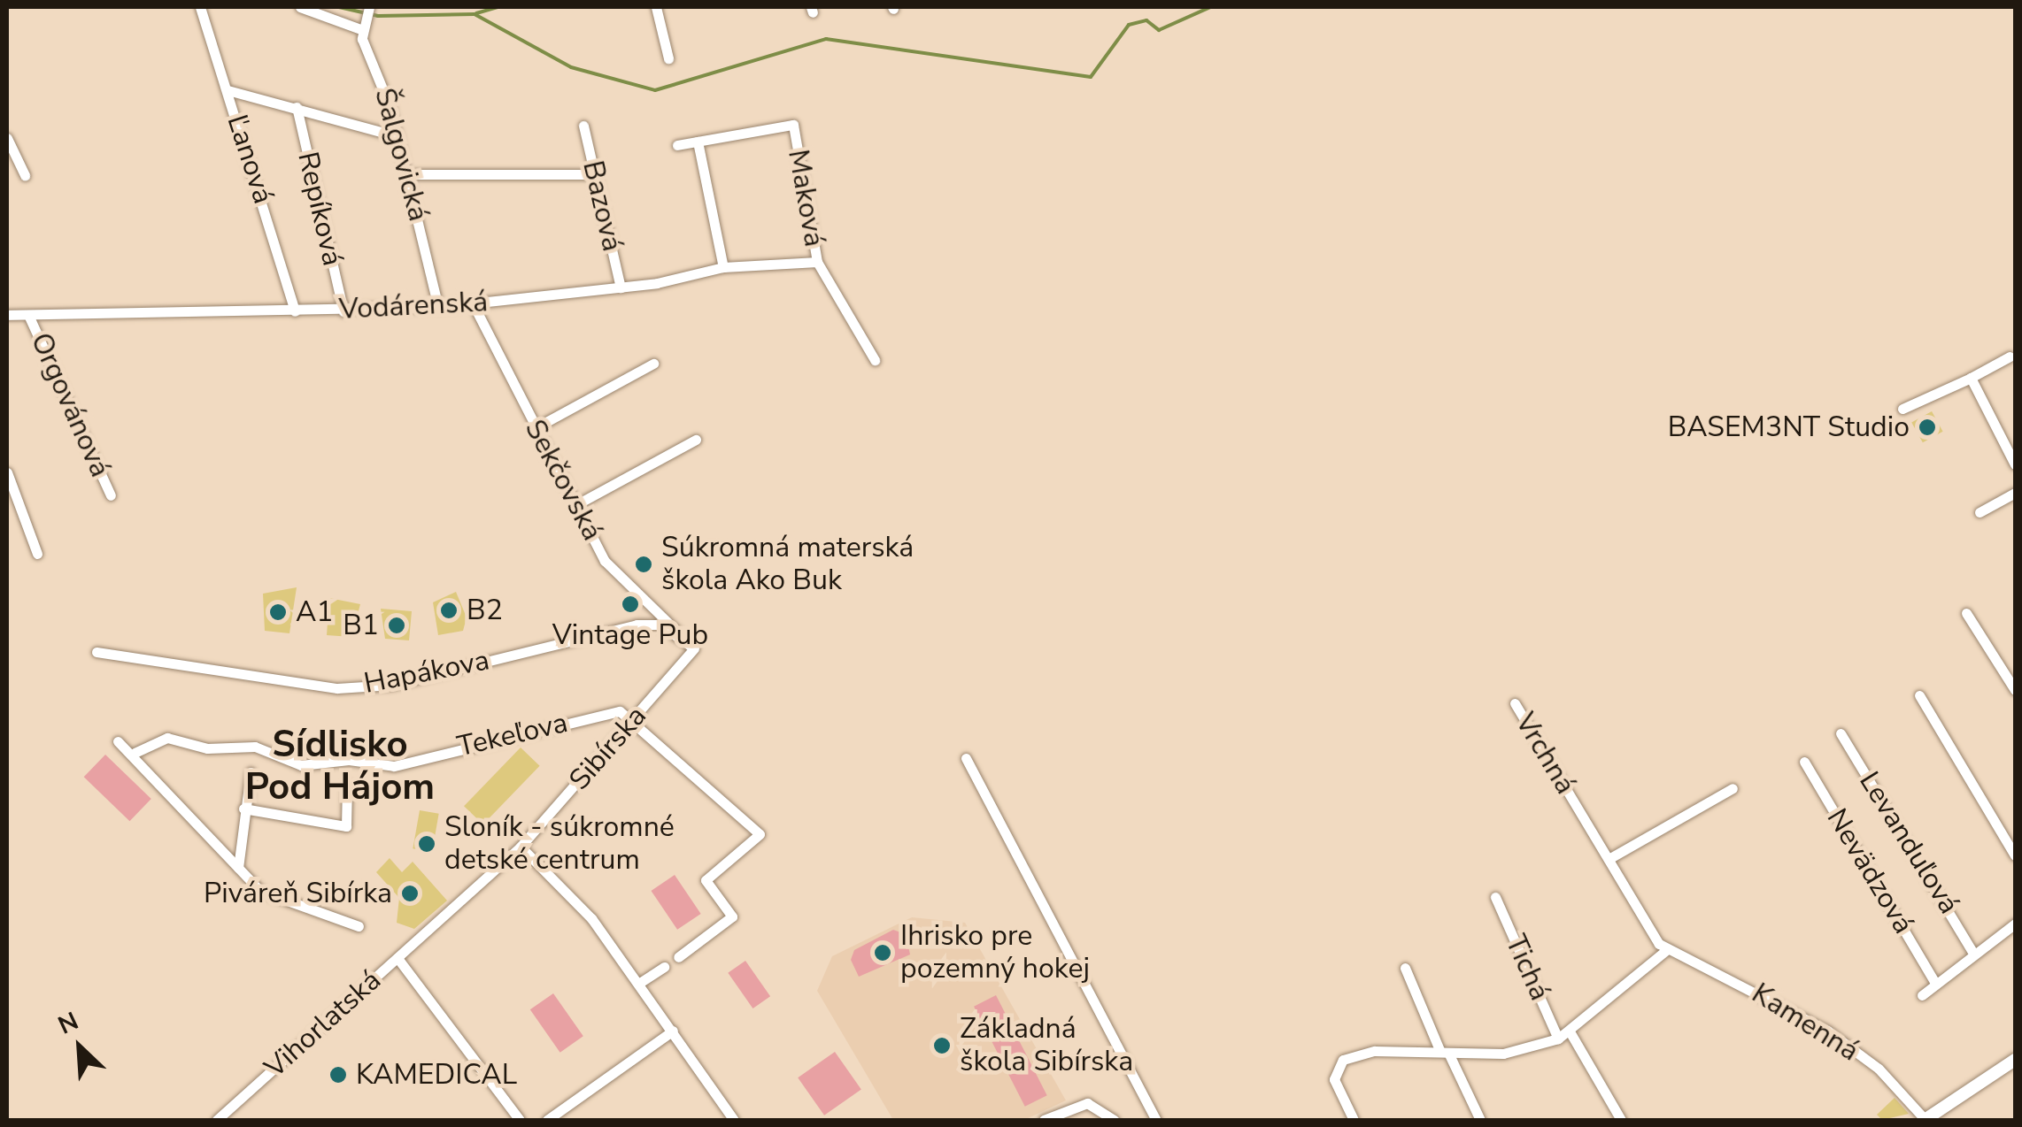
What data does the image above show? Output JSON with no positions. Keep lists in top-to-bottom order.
{
  "streets": {
    "street": [
      "Šalgovická",
      "Ľanová",
      "Maková",
      "Bazová",
      "Repíková",
      "Vodárenská",
      "Orgovánová",
      "Sekčovská",
      "Hapákova",
      "Tekeľova",
      "Sibírska",
      "Vrchná",
      "Levanduľová",
      "Nevädzová",
      "Tichá",
      "Kamenná",
      "Vihorlatská"
    ]
  },
  "crossings": [
    ["Šalgovická", "Vodárenská"],
    ["Ľanová", "Vodárenská"],
    ["Maková", "Vodárenská"],
    ["Bazová", "Vodárenská"],
    ["Repíková", "Vodárenská"],
    ["Vodárenská", "Orgovánová"],
    ["Vodárenská", "Sekčovská"],
    ["Sekčovská", "Hapákova"],
    ["Sekčovská", "Sibírska"],
    ["Hapákova", "Sibírska"],
    ["Tekeľova", "Sibírska"],
    ["Sibírska", "Vihorlatská"]
  ],
  "districts": ["Sídlisko Pod Hájom"],
  "places": [
    "BASEM3NT Studio",
    "Súkromná materská škola Ako Buk",
    "Vintage Pub",
    "B2",
    "A1",
    "B1",
    "Sloník - súkromné detské centrum",
    "Piváreň Sibírka",
    "Ihrisko pre pozemný hokej",
    "Základná škola Sibírska",
    "KAMEDICAL"
  ],
  "north": "top left"
}
